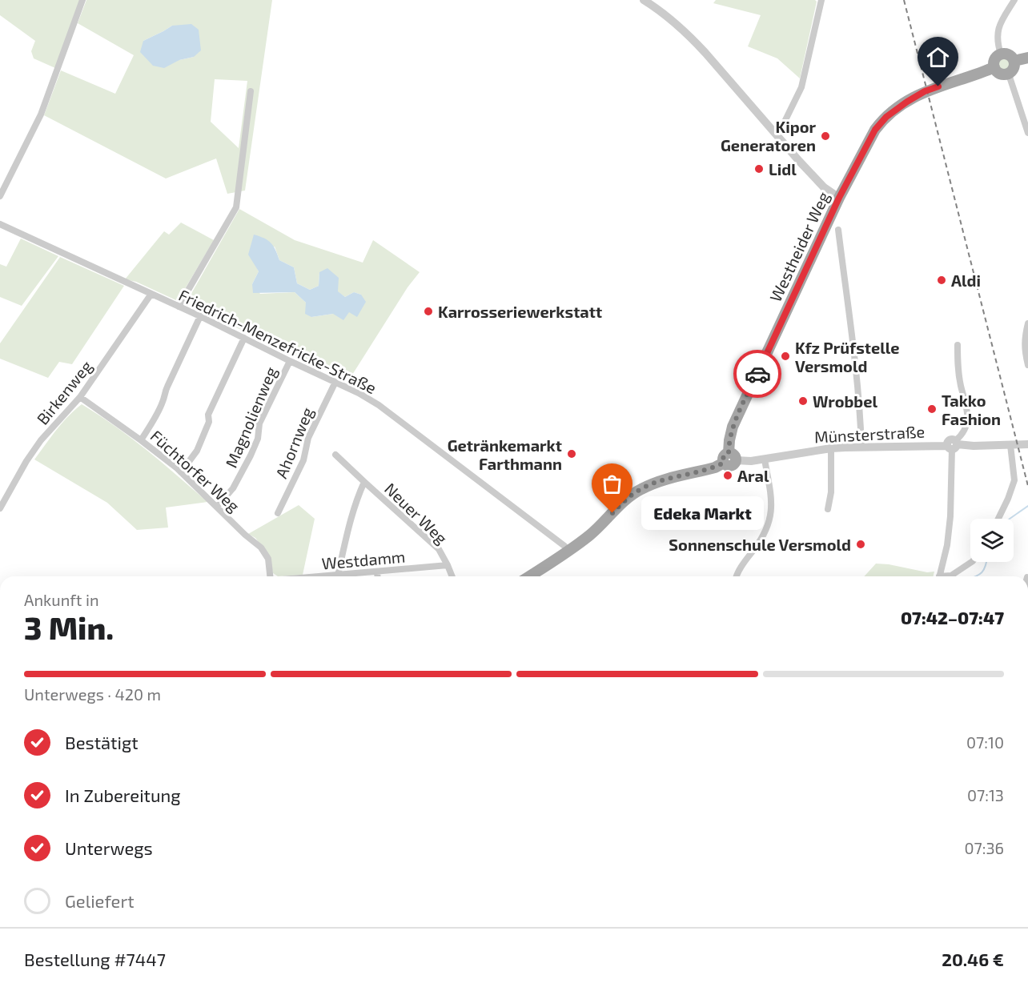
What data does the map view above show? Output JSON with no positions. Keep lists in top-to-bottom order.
{
  "streets": {
    "main road": ["Westheider Weg", "Münsterstraße"],
    "street": [
      "Friedrich-Menzefricke-Straße",
      "Birkenweg",
      "Magnolienweg",
      "Ahornweg",
      "Füchtorfer Weg",
      "Neuer Weg",
      "Westdamm"
    ]
  },
  "crossings": [
    ["Westheider Weg", "Münsterstraße"],
    ["Friedrich-Menzefricke-Straße", "Birkenweg"],
    ["Friedrich-Menzefricke-Straße", "Magnolienweg"],
    ["Friedrich-Menzefricke-Straße", "Münsterstraße"],
    ["Friedrich-Menzefricke-Straße", "Ahornweg"],
    ["Birkenweg", "Füchtorfer Weg"],
    ["Magnolienweg", "Füchtorfer Weg"],
    ["Neuer Weg", "Westdamm"]
  ],
  "places": [
    "Kipor Generatoren",
    "Lidl",
    "Aldi",
    "Karrosseriewerkstatt",
    "Kfz Prüfstelle Versmold",
    "Wrobbel",
    "Takko Fashion",
    "Getränkemarkt Farthmann",
    "Aral",
    "Edeka Markt",
    "Sonnenschule Versmold"
  ],
  "page": {
    "bubble": "Edeka Markt",
    "heading": ["3 Min.", "Ankunft in", "07:42–07:47"],
    "panel": ["Bestellung #7447", "20.46 €"],
    "bar": "Unterwegs · 420 m",
    "list": [
      ["Bestätigt", "07:10"],
      ["In Zubereitung", "07:13"],
      ["Unterwegs", "07:36"],
      "Geliefert"
    ]
  }
}
